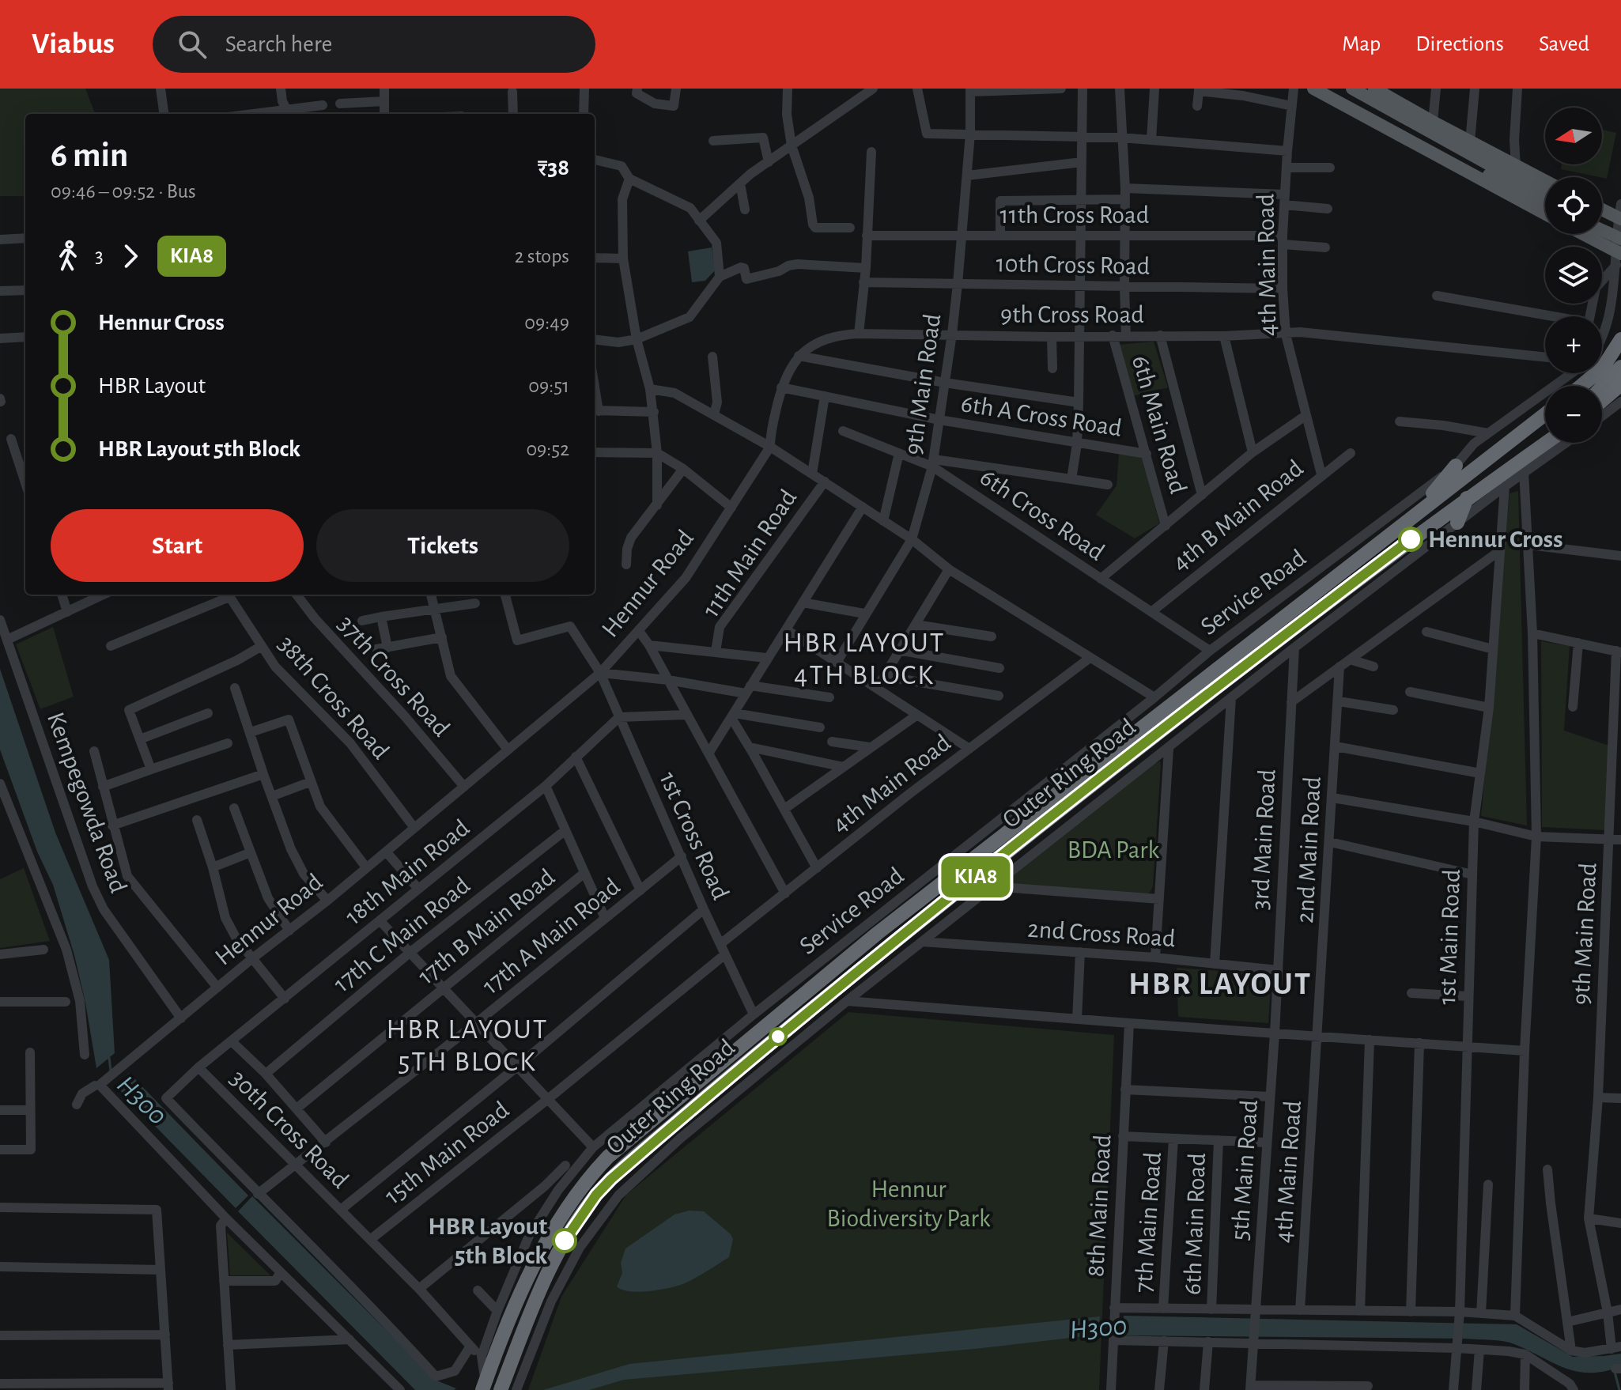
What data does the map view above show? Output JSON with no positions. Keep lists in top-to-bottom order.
{
  "streets": {
    "highway": ["Outer Ring Road"],
    "street": [
      "11th Cross Road",
      "10th Cross Road",
      "4th Main Road",
      "9th Cross Road",
      "9th Main Road",
      "6th A Cross Road",
      "6th Main Road",
      "6th Cross Road",
      "4th B Main Road",
      "11th Main Road",
      "Hennur Road",
      "Service Road",
      "37th Cross Road",
      "38th Cross Road",
      "Kempegowda Road",
      "1st Cross Road",
      "3rd Main Road",
      "2nd Main Road",
      "18th Main Road",
      "17th B Main Road",
      "2nd Cross Road",
      "17th C Main Road",
      "17th A Main Road",
      "1st Main Road",
      "30th Cross Road",
      "15th Main Road",
      "5th Main Road",
      "8th Main Road",
      "7th Main Road"
    ]
  },
  "crossings": [
    ["11th Cross Road", "4th Main Road"],
    ["11th Cross Road", "9th Main Road"],
    ["10th Cross Road", "4th Main Road"],
    ["10th Cross Road", "9th Main Road"],
    ["4th Main Road", "9th Cross Road"],
    ["4th Main Road", "4th B Main Road"],
    ["4th Main Road", "1st Cross Road"],
    ["4th Main Road", "2nd Main Road"],
    ["9th Cross Road", "9th Main Road"],
    ["9th Cross Road", "6th Main Road"],
    ["9th Main Road", "6th A Cross Road"],
    ["9th Main Road", "6th Cross Road"],
    ["6th A Cross Road", "6th Main Road"],
    ["6th Cross Road", "4th B Main Road"],
    ["6th Cross Road", "Service Road"],
    ["Hennur Road", "37th Cross Road"],
    ["Hennur Road", "38th Cross Road"],
    ["Hennur Road", "Kempegowda Road"],
    ["Hennur Road", "1st Cross Road"],
    ["Service Road", "Outer Ring Road"],
    ["Service Road", "1st Cross Road"],
    ["Service Road", "30th Cross Road"],
    ["1st Cross Road", "18th Main Road"],
    ["1st Cross Road", "17th A Main Road"],
    ["1st Cross Road", "15th Main Road"],
    ["3rd Main Road", "2nd Cross Road"],
    ["3rd Main Road", "5th Main Road"],
    ["18th Main Road", "17th A Main Road"],
    ["18th Main Road", "30th Cross Road"],
    ["17th A Main Road", "30th Cross Road"],
    ["30th Cross Road", "15th Main Road"]
  ],
  "districts": ["HBR LAYOUT 4TH BLOCK", "HBR LAYOUT", "HBR LAYOUT 5TH BLOCK"],
  "water": ["H300"],
  "parks": ["BDA Park", "Hennur Biodiversity Park"],
  "places": ["Hennur Cross", "HBR Layout 5th Block"],
  "lines": ["bus line KIA8"],
  "north": "left",
  "page": {
    "header": "Viabus",
    "search": "Search here",
    "nav": ["Map", "Directions", "Saved"],
    "on_map": "KIA8",
    "map_buttons": ["+", "−"],
    "heading": ["6 min", "09:46 – 09:52 · Bus", "₹38"],
    "legs": ["3", "KIA8", "2 stops"],
    "list": [
      {
        "name": "Hennur Cross",
        "value": "09:49"
      },
      {
        "name": "HBR Layout",
        "value": "09:51"
      },
      {
        "name": "HBR Layout 5th Block",
        "value": "09:52"
      }
    ],
    "buttons": ["Start", "Tickets"]
  }
}
